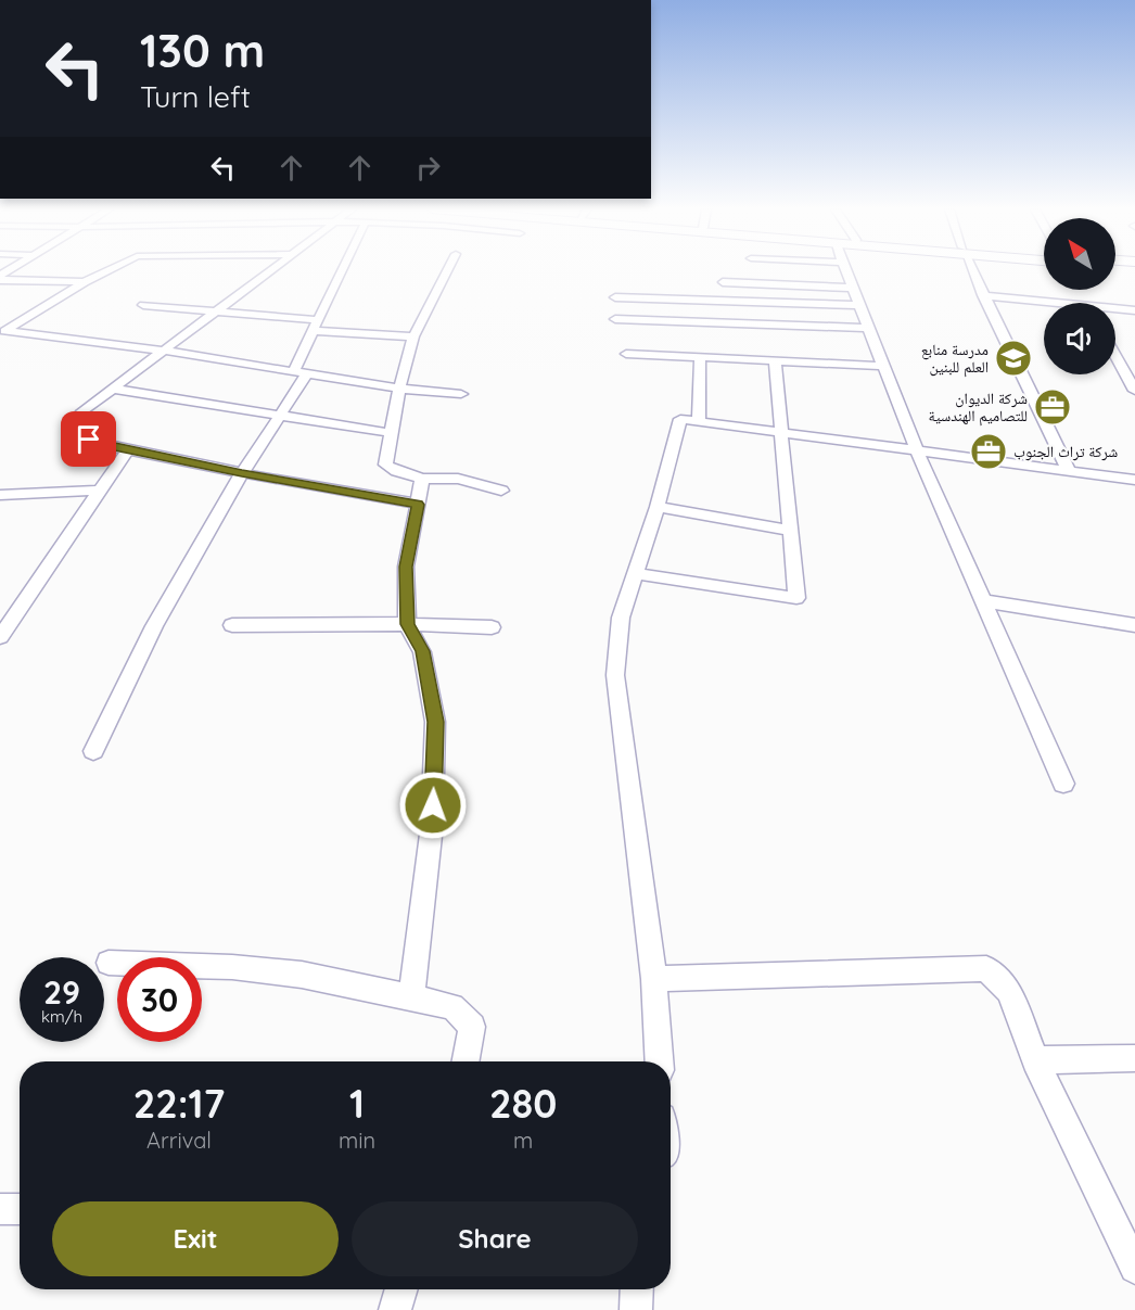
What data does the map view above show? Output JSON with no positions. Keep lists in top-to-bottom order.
{
  "places": {
    "school or university": ["مدرسة منابع العلم للبنين"],
    "office": ["شركة الديوان للتصاميم الهندسية", "شركة تراث الجنوب"]
  },
  "north": "top left",
  "page": {
    "turn": ["130 m", "Turn left"],
    "speed": "29 km/h",
    "limit": "30",
    "eta": [
      "22:17",
      "Arrival",
      "1",
      "min",
      "280",
      "m"
    ],
    "buttons": ["Exit", "Share"]
  }
}
